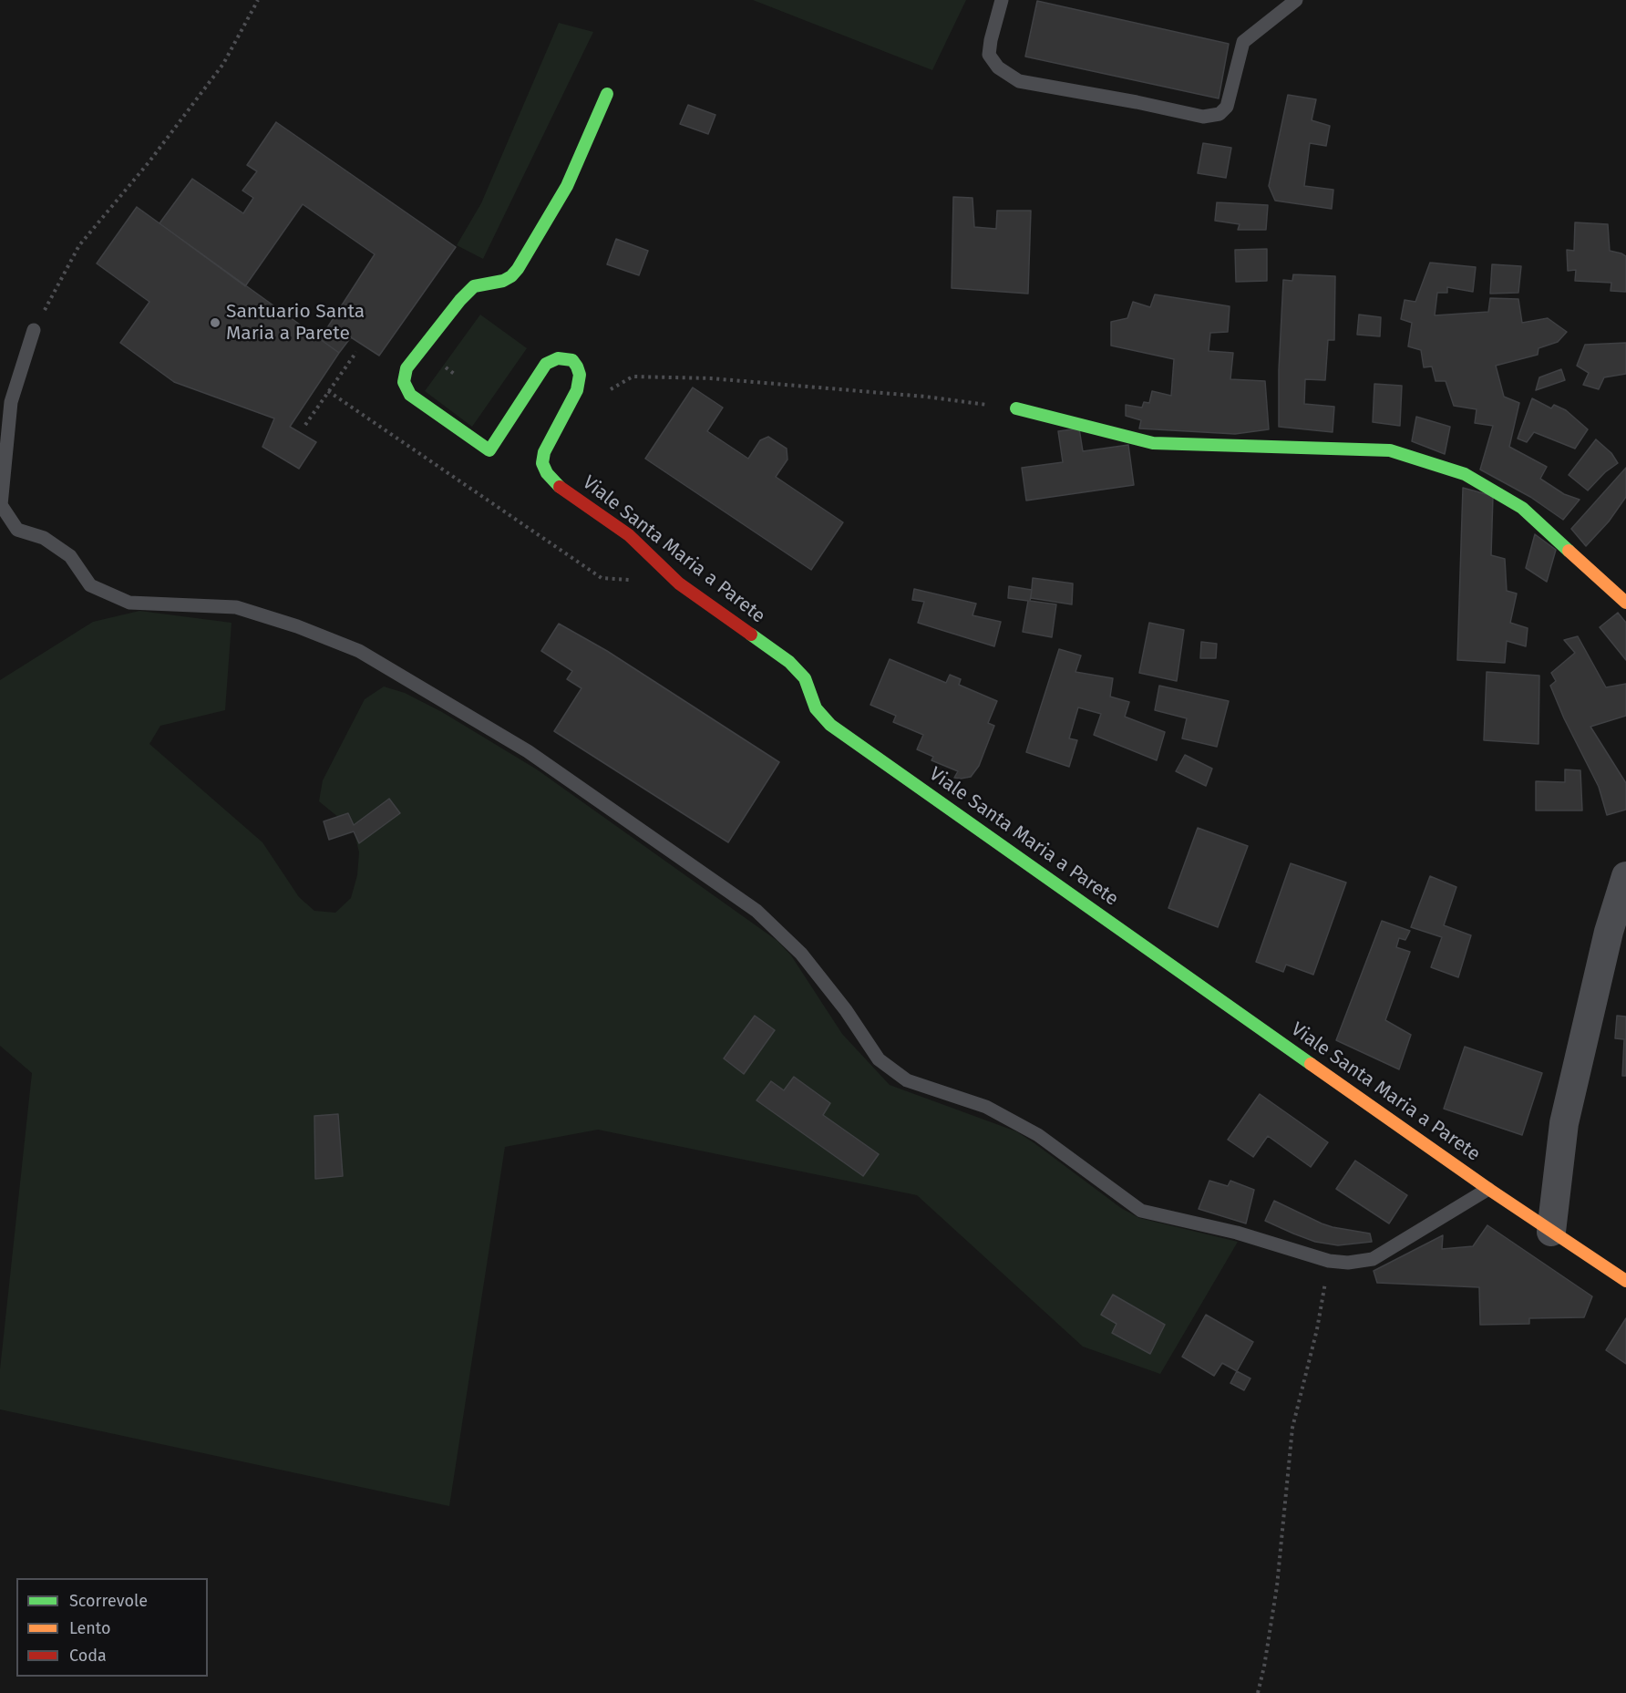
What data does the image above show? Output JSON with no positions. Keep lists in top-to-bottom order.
{
  "streets": {
    "street": ["Viale Santa Maria a Parete"]
  },
  "places": ["Santuario Santa Maria a Parete"],
  "legend": ["Scorrevole", "Lento", "Coda"]
}
